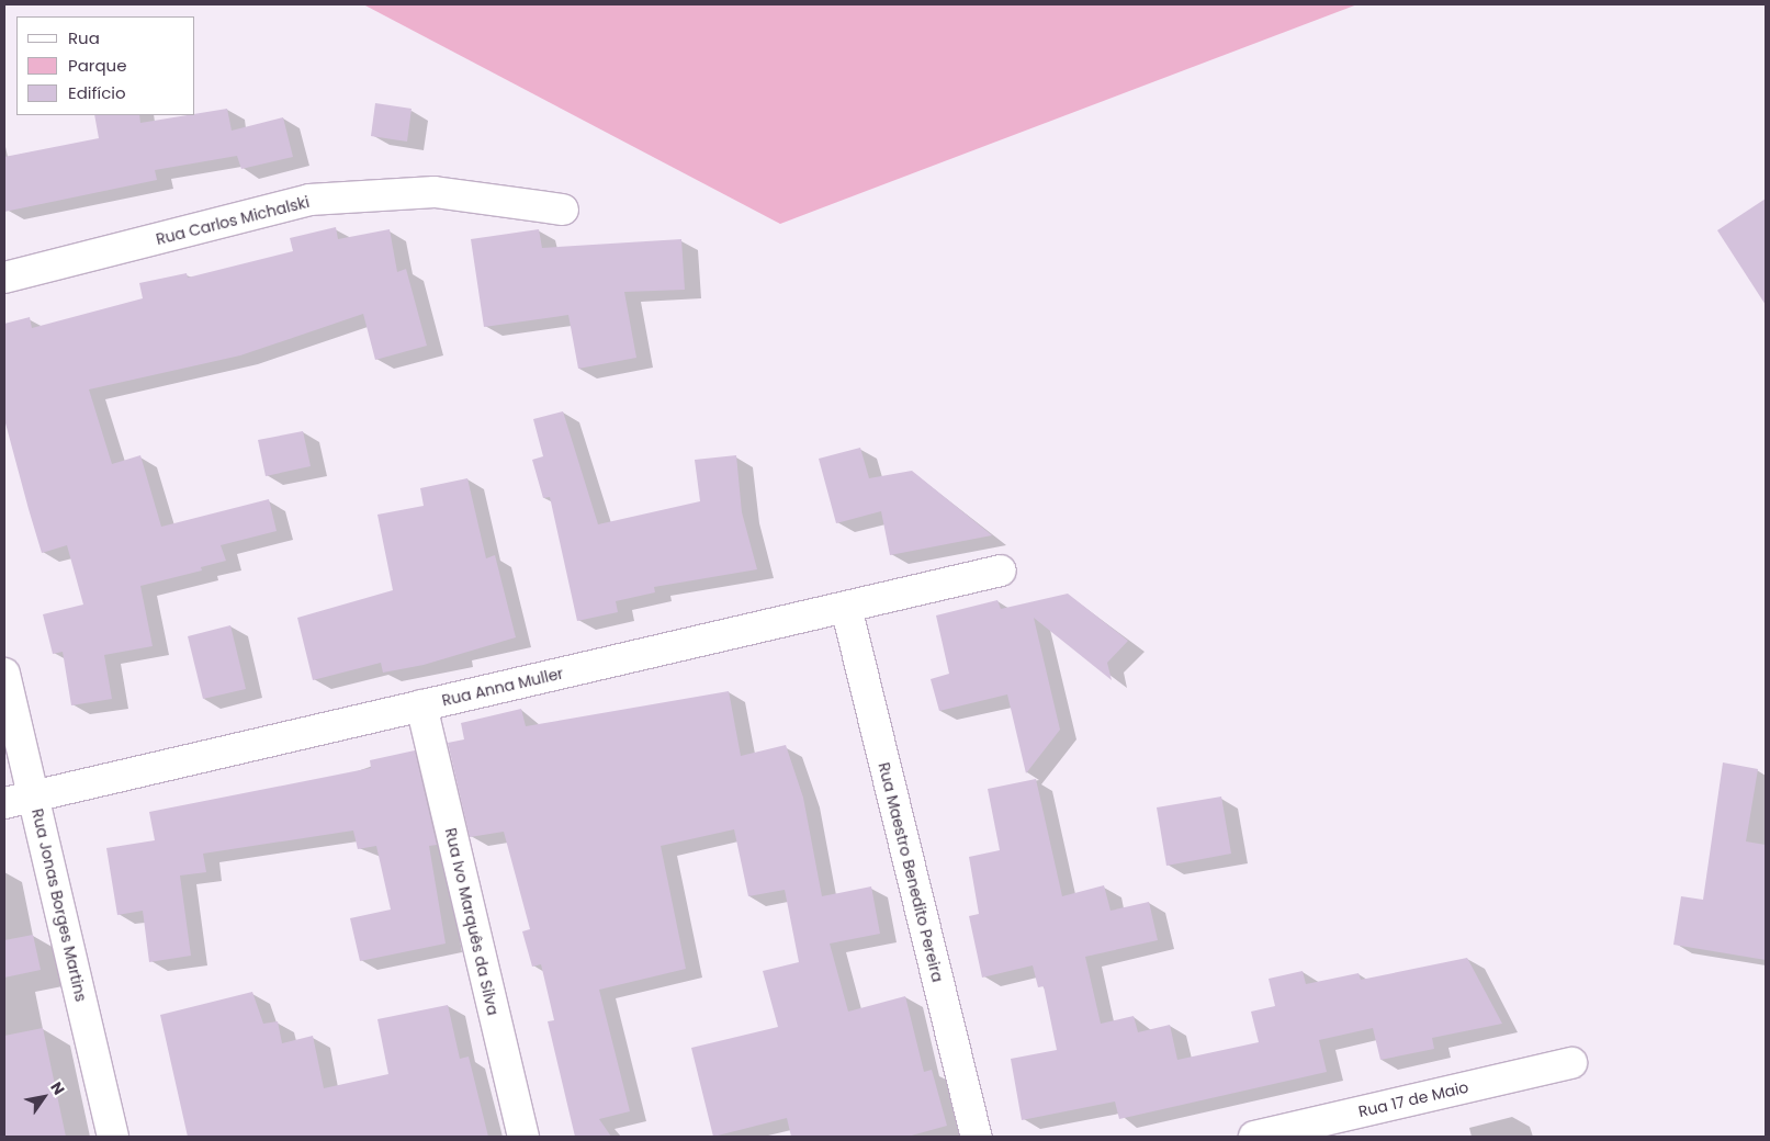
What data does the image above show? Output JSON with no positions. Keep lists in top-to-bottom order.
{
  "streets": {
    "street": [
      "Rua Carlos Michalski",
      "Rua Anna Muller",
      "Rua Maestro Benedito Pereira",
      "Rua Jonas Borges Martins",
      "Rua Ivo Marquês da Silva",
      "Rua 17 de Maio"
    ]
  },
  "crossings": [
    ["Rua Anna Muller", "Rua Maestro Benedito Pereira"],
    ["Rua Anna Muller", "Rua Jonas Borges Martins"],
    ["Rua Anna Muller", "Rua Ivo Marquês da Silva"]
  ],
  "legend": ["Rua", "Parque", "Edifício"],
  "north": "top right"
}
